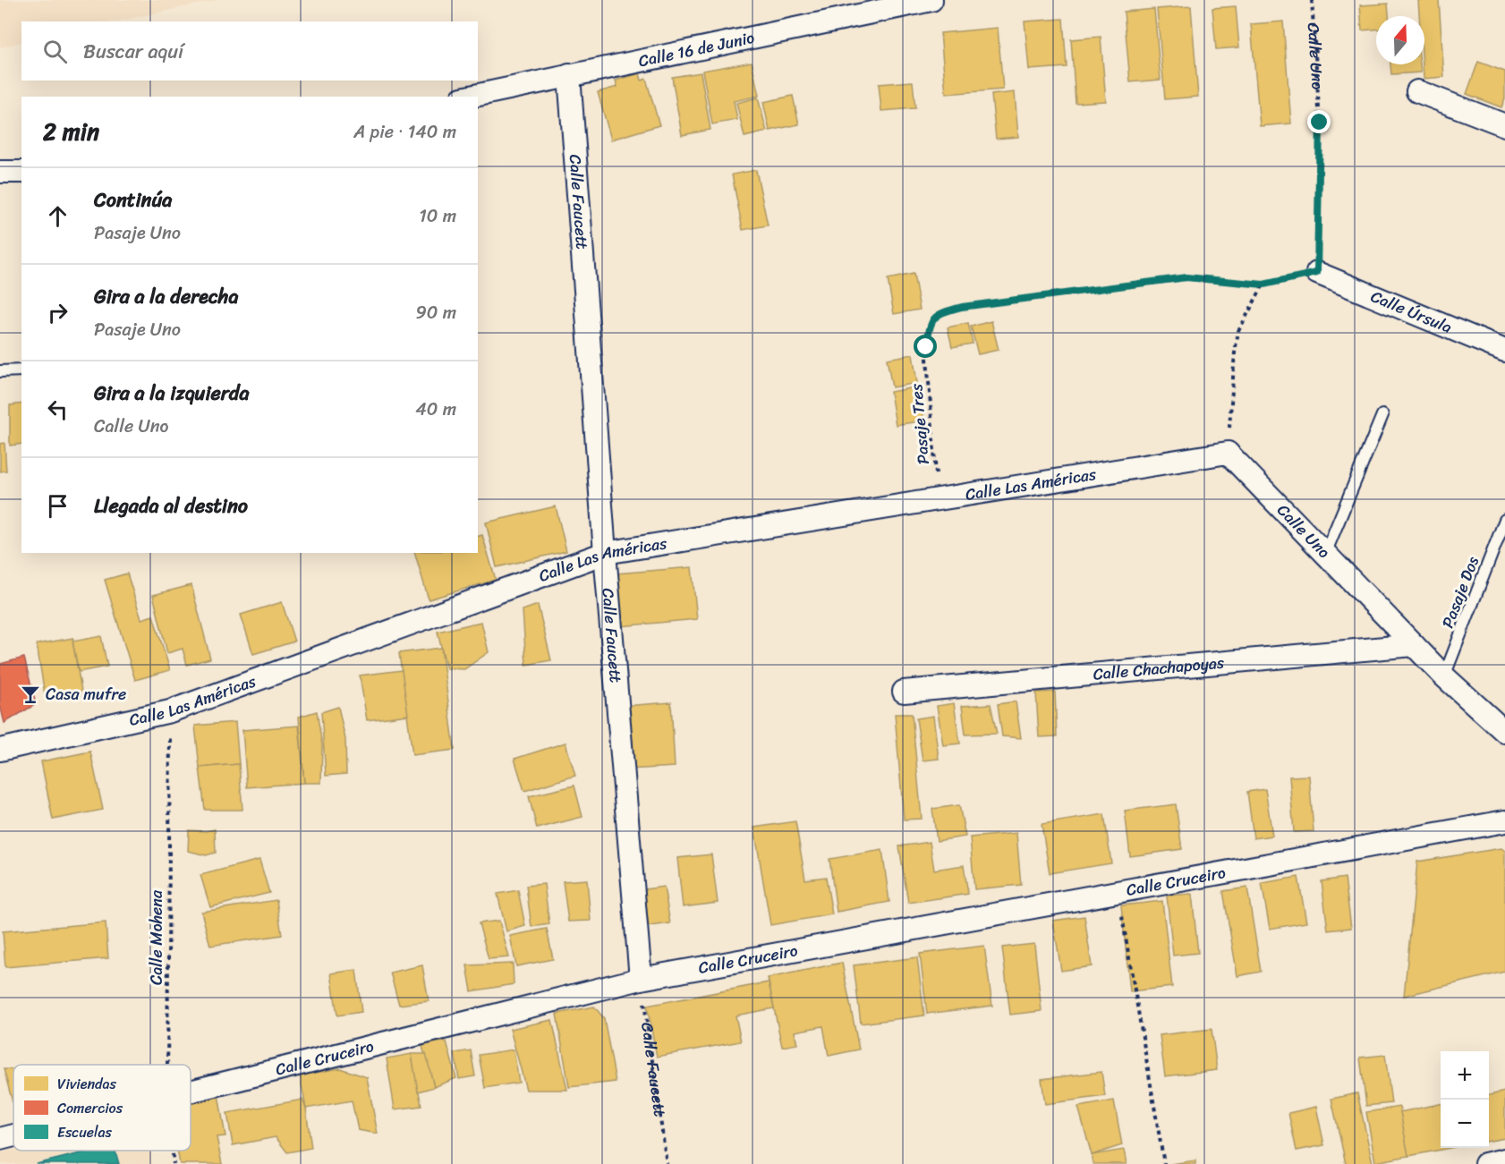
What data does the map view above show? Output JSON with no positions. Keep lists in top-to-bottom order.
{
  "streets": {
    "street": [
      "Calle 16 de Junio",
      "Calle Uno",
      "Calle Faucett",
      "Calle Úrsula",
      "Calle Las Américas",
      "Calle Chachapoyas",
      "Calle Cruceiro"
    ],
    "lane": ["Pasaje Dos"],
    "path": ["Pasaje Tres", "Calle Mohena"]
  },
  "crossings": [
    ["Calle 16 de Junio", "Calle Faucett"],
    ["Calle Uno", "Calle Úrsula"],
    ["Calle Uno", "Calle Las Américas"],
    ["Calle Uno", "Pasaje Dos"],
    ["Calle Uno", "Calle Chachapoyas"],
    ["Calle Faucett", "Calle Las Américas"],
    ["Calle Faucett", "Calle Cruceiro"],
    ["Pasaje Tres", "Calle Las Américas"],
    ["Calle Las Américas", "Calle Mohena"]
  ],
  "places": {
    "bar": ["Casa mufre"]
  },
  "legend": ["Viviendas", "Comercios", "Escuelas"],
  "north": "top",
  "page": {
    "search": "Buscar aquí",
    "heading": ["2 min", "A pie · 140 m"],
    "list": [
      ["Continúa", "Pasaje Uno", "10 m"],
      ["Gira a la derecha", "Pasaje Uno", "90 m"],
      ["Gira a la izquierda", "Calle Uno", "40 m"],
      "Llegada al destino"
    ],
    "map_buttons": ["+", "−"]
  }
}
